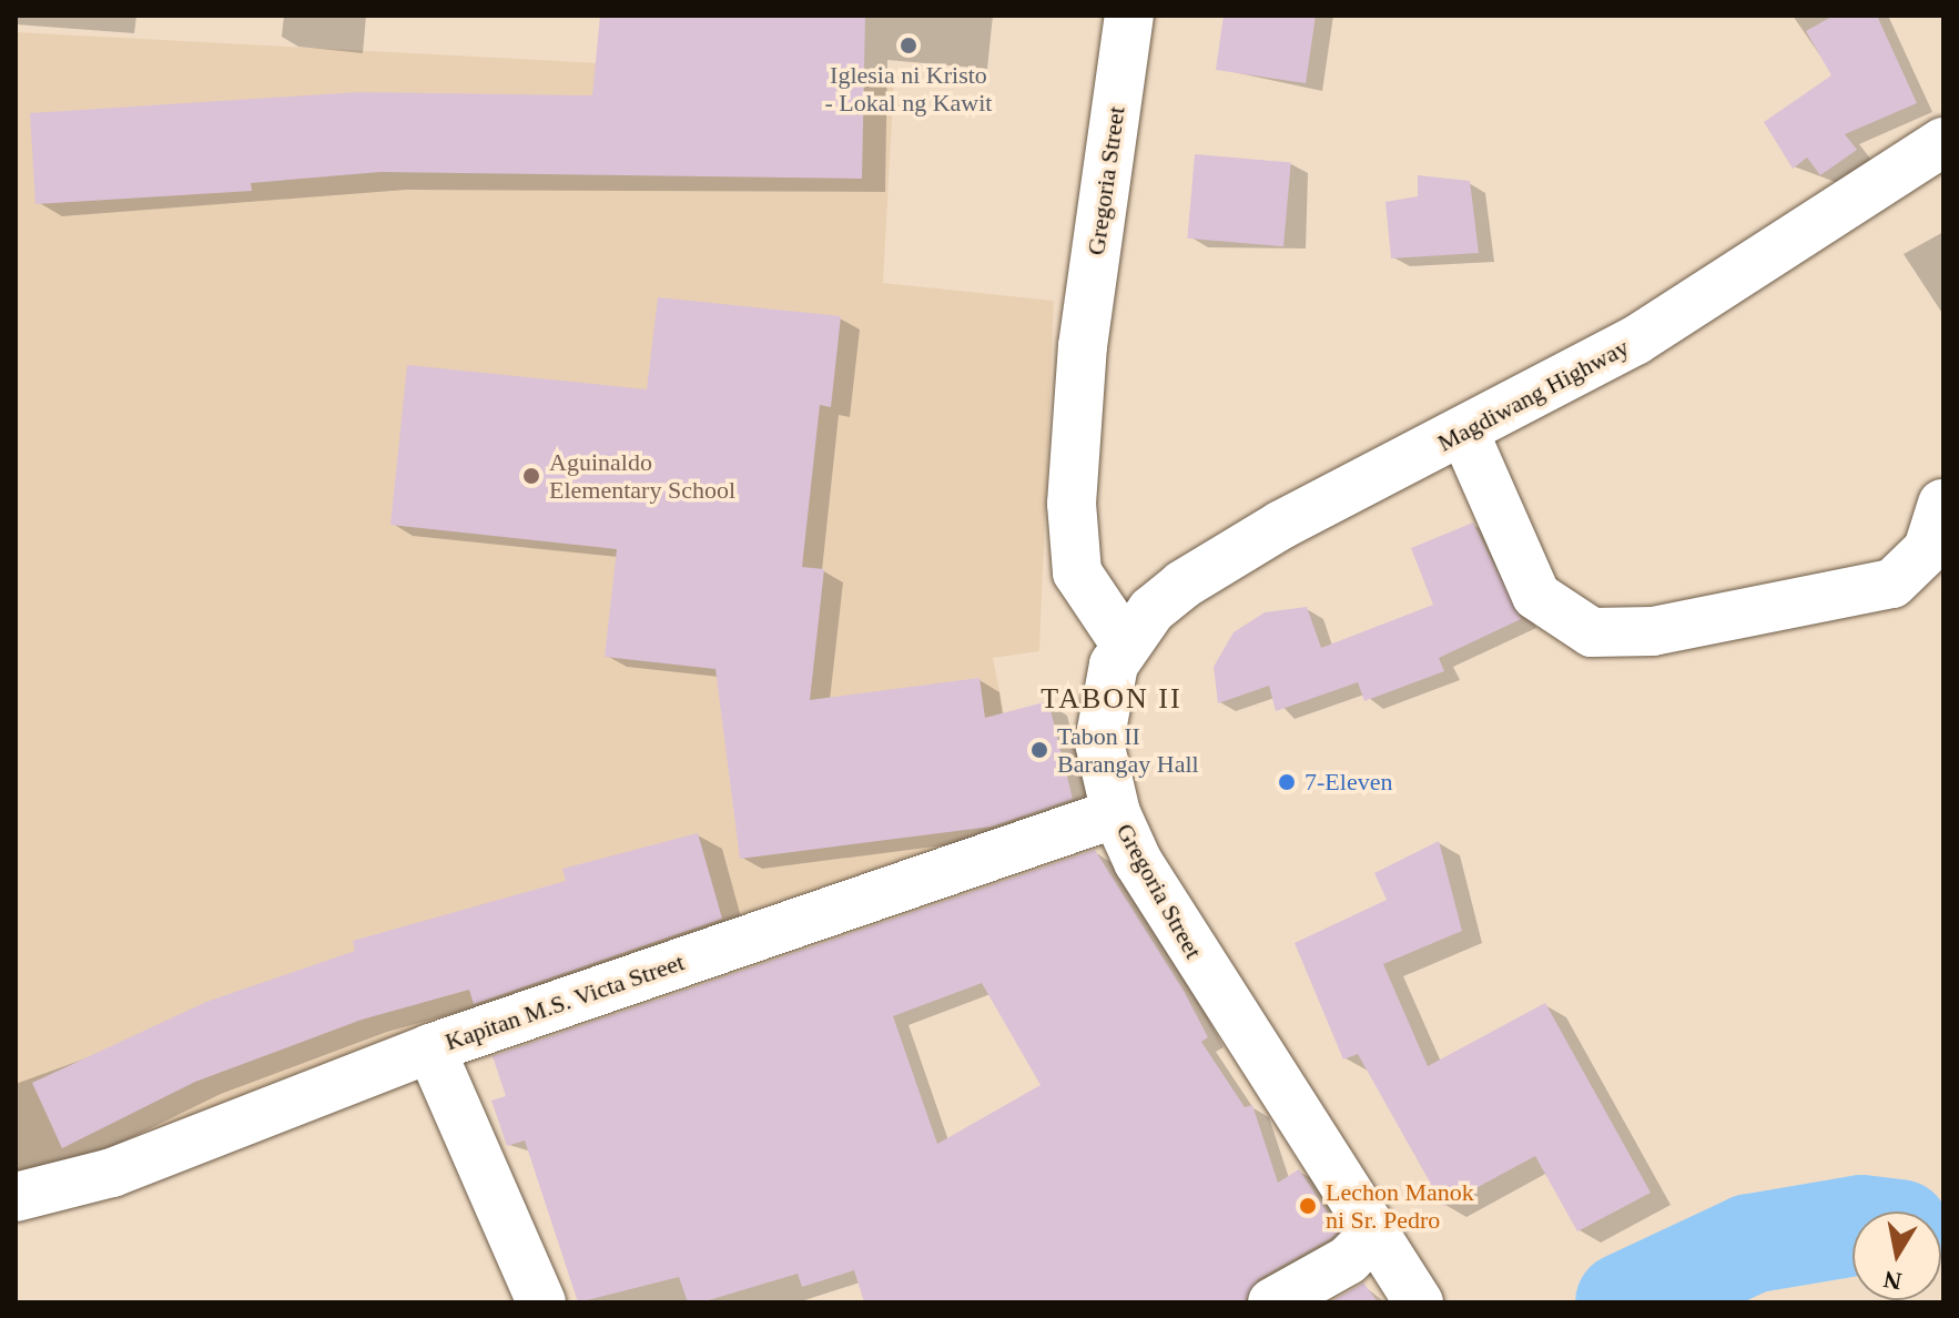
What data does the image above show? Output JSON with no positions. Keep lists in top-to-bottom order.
{
  "streets": {
    "street": ["Gregoria Street", "Magdiwang Highway", "Kapitan M.S. Victa Street"]
  },
  "crossings": [
    ["Gregoria Street", "Magdiwang Highway"],
    ["Gregoria Street", "Kapitan M.S. Victa Street"]
  ],
  "districts": ["TABON II"],
  "places": [
    "Iglesia ni Kristo - Lokal ng Kawit",
    "Aguinaldo Elementary School",
    "Tabon II Barangay Hall",
    "7-Eleven",
    "Lechon Manok ni Sr. Pedro"
  ],
  "north": "bottom"
}
